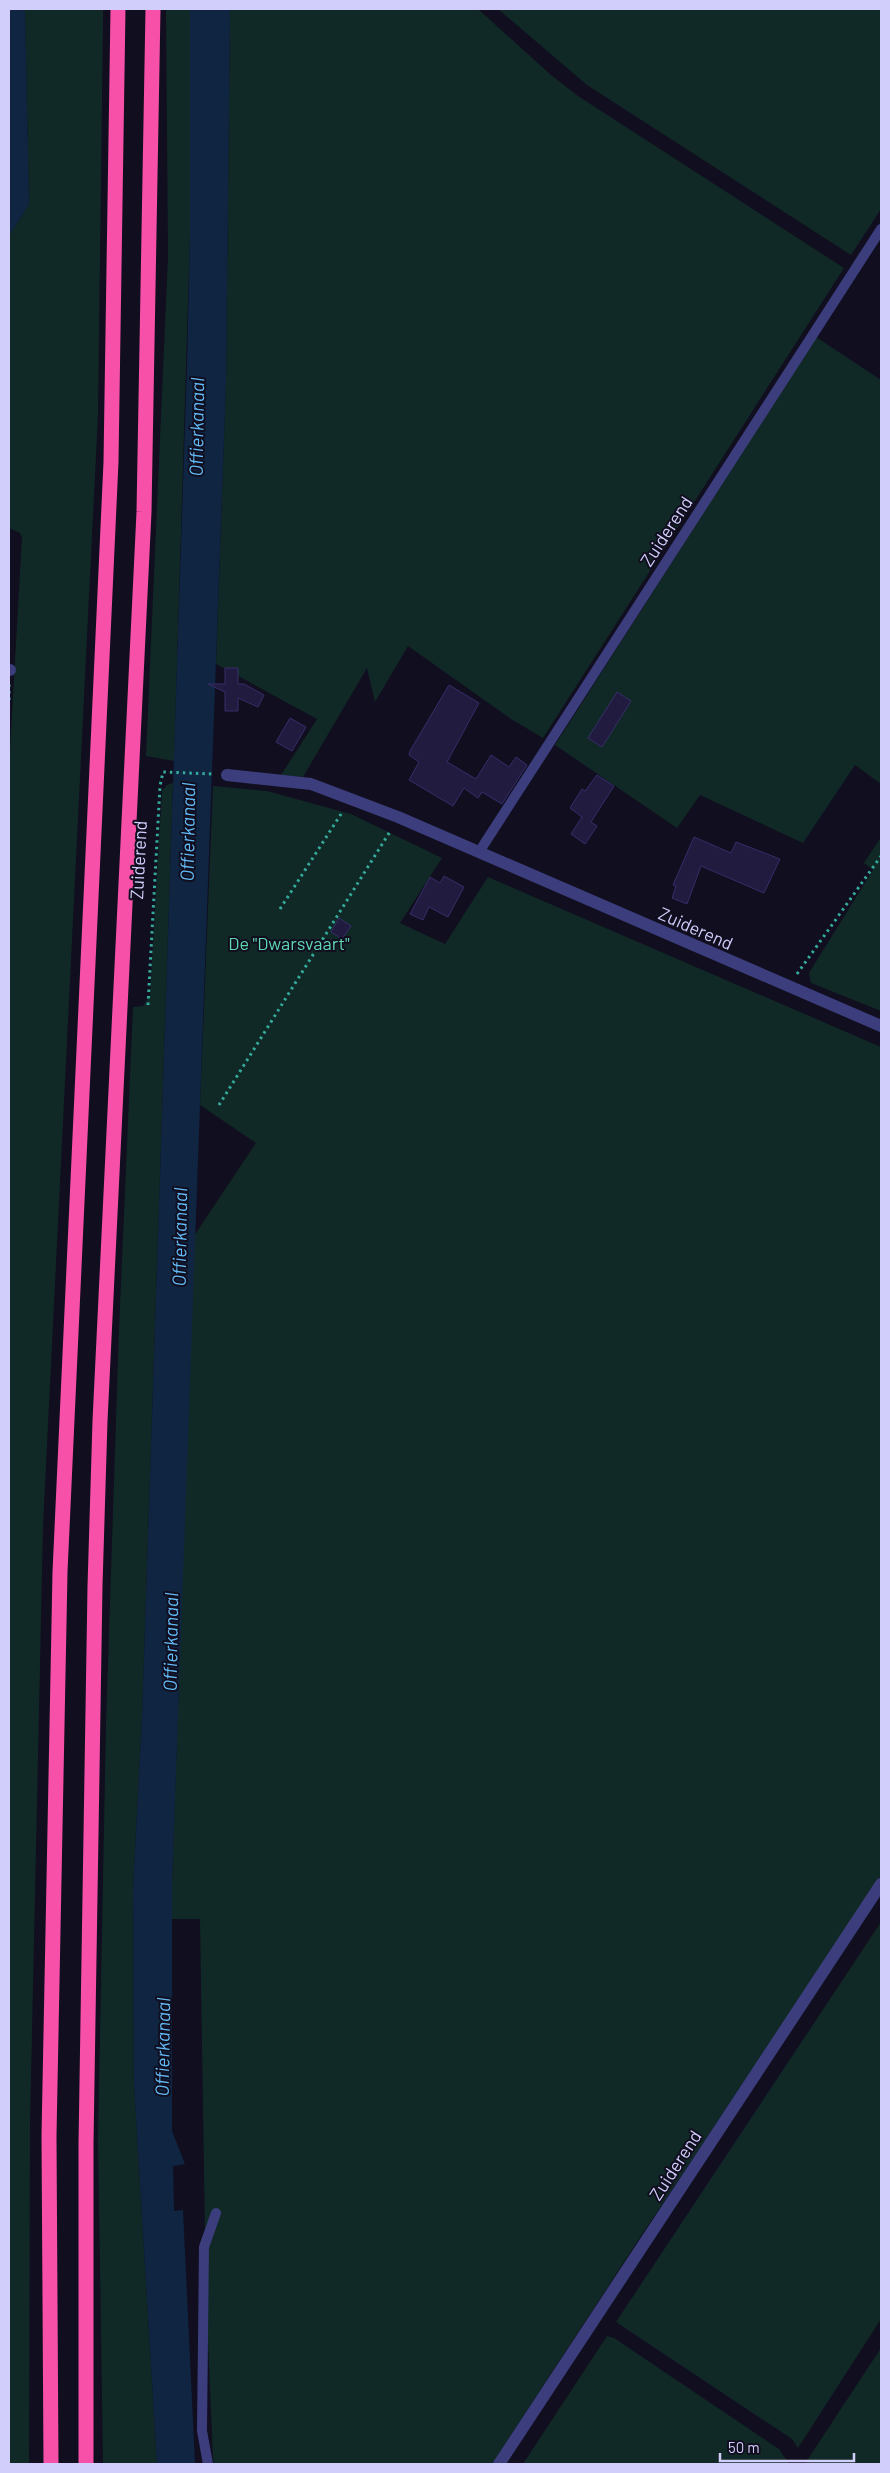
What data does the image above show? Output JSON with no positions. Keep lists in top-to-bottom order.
{
  "streets": {
    "street": ["Zuiderend"]
  },
  "water": ["Offierkanaal"],
  "parks": ["De \"Dwarsvaart\""],
  "scale_bar": "50 m"
}
